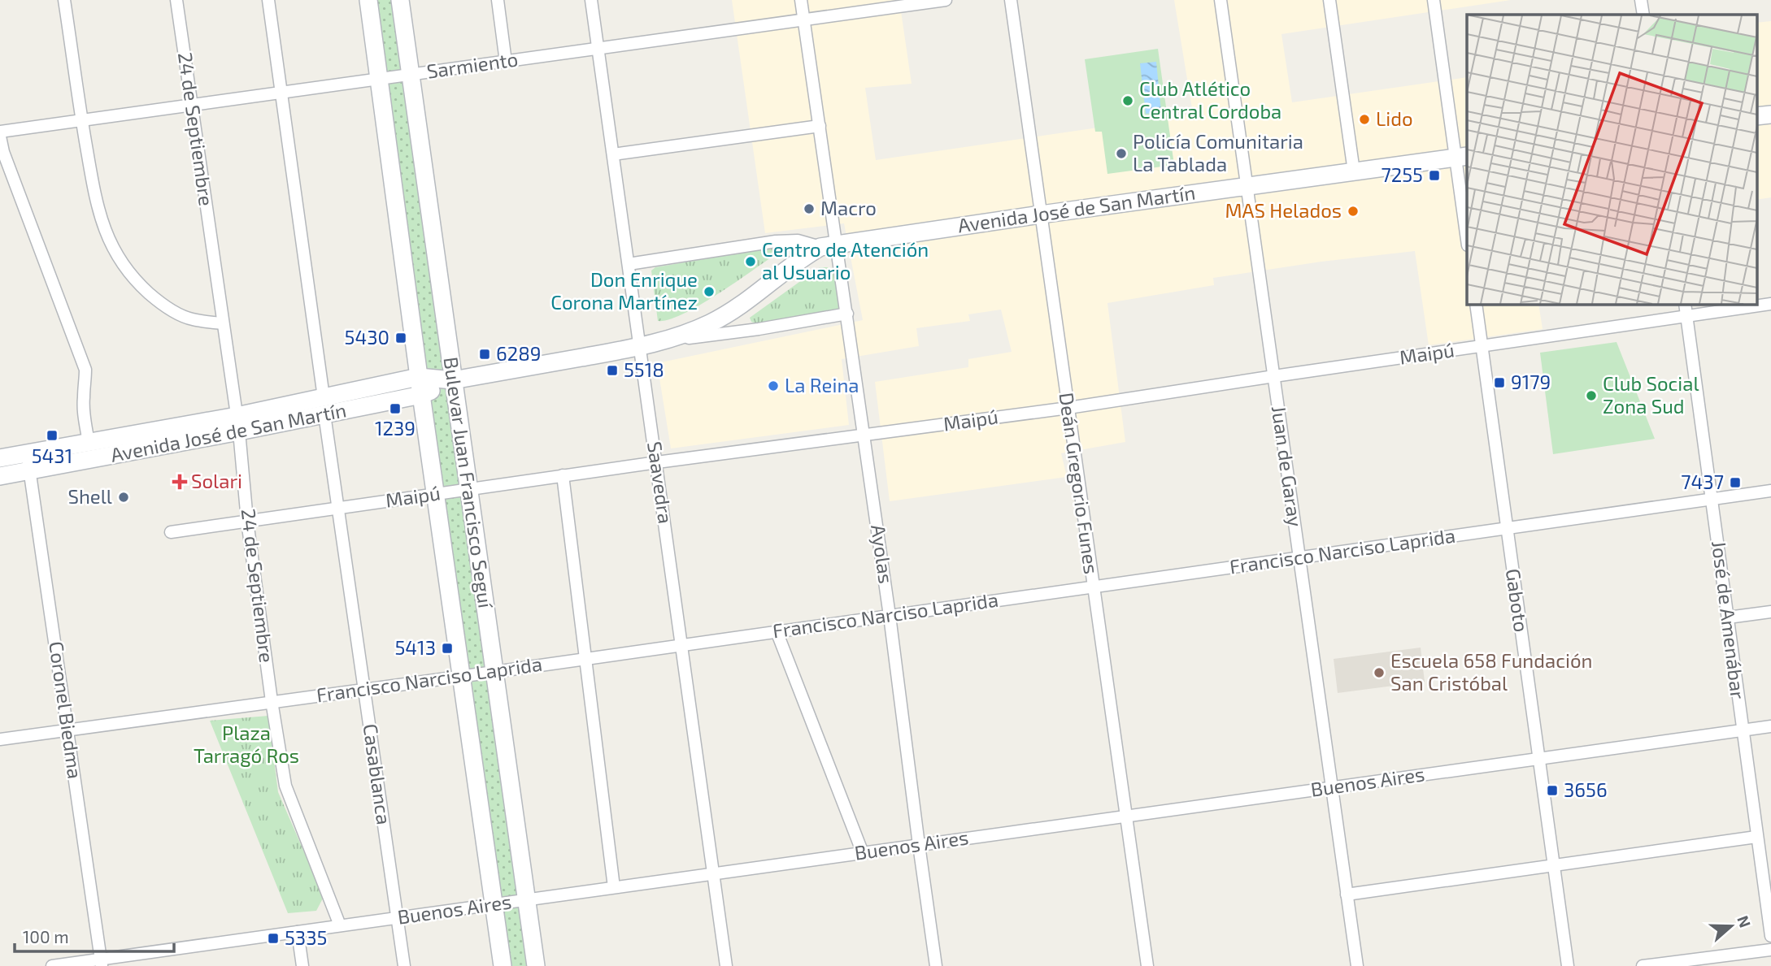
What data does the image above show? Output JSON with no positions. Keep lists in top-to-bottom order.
{
  "streets": {
    "main road": ["Avenida José de San Martín", "Bulevar Juan Francisco Seguí"],
    "street": [
      "Sarmiento",
      "24 de Septiembre",
      "Maipú",
      "Juan de Garay",
      "Saavedra",
      "Deán Gregorio Funes",
      "Francisco Narciso Laprida",
      "Ayolas",
      "Gaboto",
      "José de Amenábar",
      "Coronel Biedma",
      "Casablanca",
      "Buenos Aires"
    ]
  },
  "crossings": [
    ["Sarmiento", "24 de Septiembre"],
    ["Sarmiento", "Bulevar Juan Francisco Seguí"],
    ["Sarmiento", "Saavedra"],
    ["Sarmiento", "Ayolas"],
    ["Sarmiento", "Casablanca"],
    ["24 de Septiembre", "Avenida José de San Martín"],
    ["24 de Septiembre", "Maipú"],
    ["24 de Septiembre", "Francisco Narciso Laprida"],
    ["24 de Septiembre", "Buenos Aires"],
    ["Avenida José de San Martín", "Juan de Garay"],
    ["Avenida José de San Martín", "Bulevar Juan Francisco Seguí"],
    ["Avenida José de San Martín", "Saavedra"],
    ["Avenida José de San Martín", "Deán Gregorio Funes"],
    ["Avenida José de San Martín", "Ayolas"],
    ["Avenida José de San Martín", "Coronel Biedma"],
    ["Avenida José de San Martín", "Casablanca"],
    ["Maipú", "Juan de Garay"],
    ["Maipú", "Bulevar Juan Francisco Seguí"],
    ["Maipú", "Saavedra"],
    ["Maipú", "Deán Gregorio Funes"],
    ["Maipú", "Ayolas"],
    ["Maipú", "Gaboto"],
    ["Maipú", "José de Amenábar"],
    ["Maipú", "Casablanca"],
    ["Juan de Garay", "Francisco Narciso Laprida"],
    ["Juan de Garay", "Buenos Aires"],
    ["Bulevar Juan Francisco Seguí", "Francisco Narciso Laprida"],
    ["Bulevar Juan Francisco Seguí", "Buenos Aires"],
    ["Saavedra", "Francisco Narciso Laprida"],
    ["Saavedra", "Buenos Aires"],
    ["Deán Gregorio Funes", "Francisco Narciso Laprida"],
    ["Deán Gregorio Funes", "Buenos Aires"],
    ["Francisco Narciso Laprida", "Ayolas"],
    ["Francisco Narciso Laprida", "Gaboto"],
    ["Francisco Narciso Laprida", "José de Amenábar"],
    ["Francisco Narciso Laprida", "Coronel Biedma"],
    ["Francisco Narciso Laprida", "Casablanca"],
    ["Ayolas", "Buenos Aires"],
    ["Gaboto", "Buenos Aires"],
    ["José de Amenábar", "Buenos Aires"],
    ["Coronel Biedma", "Buenos Aires"],
    ["Casablanca", "Buenos Aires"]
  ],
  "parks": ["Plaza Tarragó Ros"],
  "places": {
    "other": [
      "Club Atlético Central Cordoba",
      "Lido",
      "Policía Comunitaria La Tablada",
      "Macro",
      "MAS Helados",
      "Centro de Atención al Usuario",
      "Don Enrique Corona Martínez",
      "La Reina",
      "Club Social Zona Sud",
      "Shell",
      "Escuela 658 Fundación San Cristóbal"
    ],
    "transit": [
      "7255",
      "5430",
      "6289",
      "5518",
      "9179",
      "1239",
      "5431",
      "7437",
      "5413",
      "3656",
      "5335"
    ],
    "health": ["Solari"]
  },
  "scale_bar": "100 m",
  "north": "right"
}
